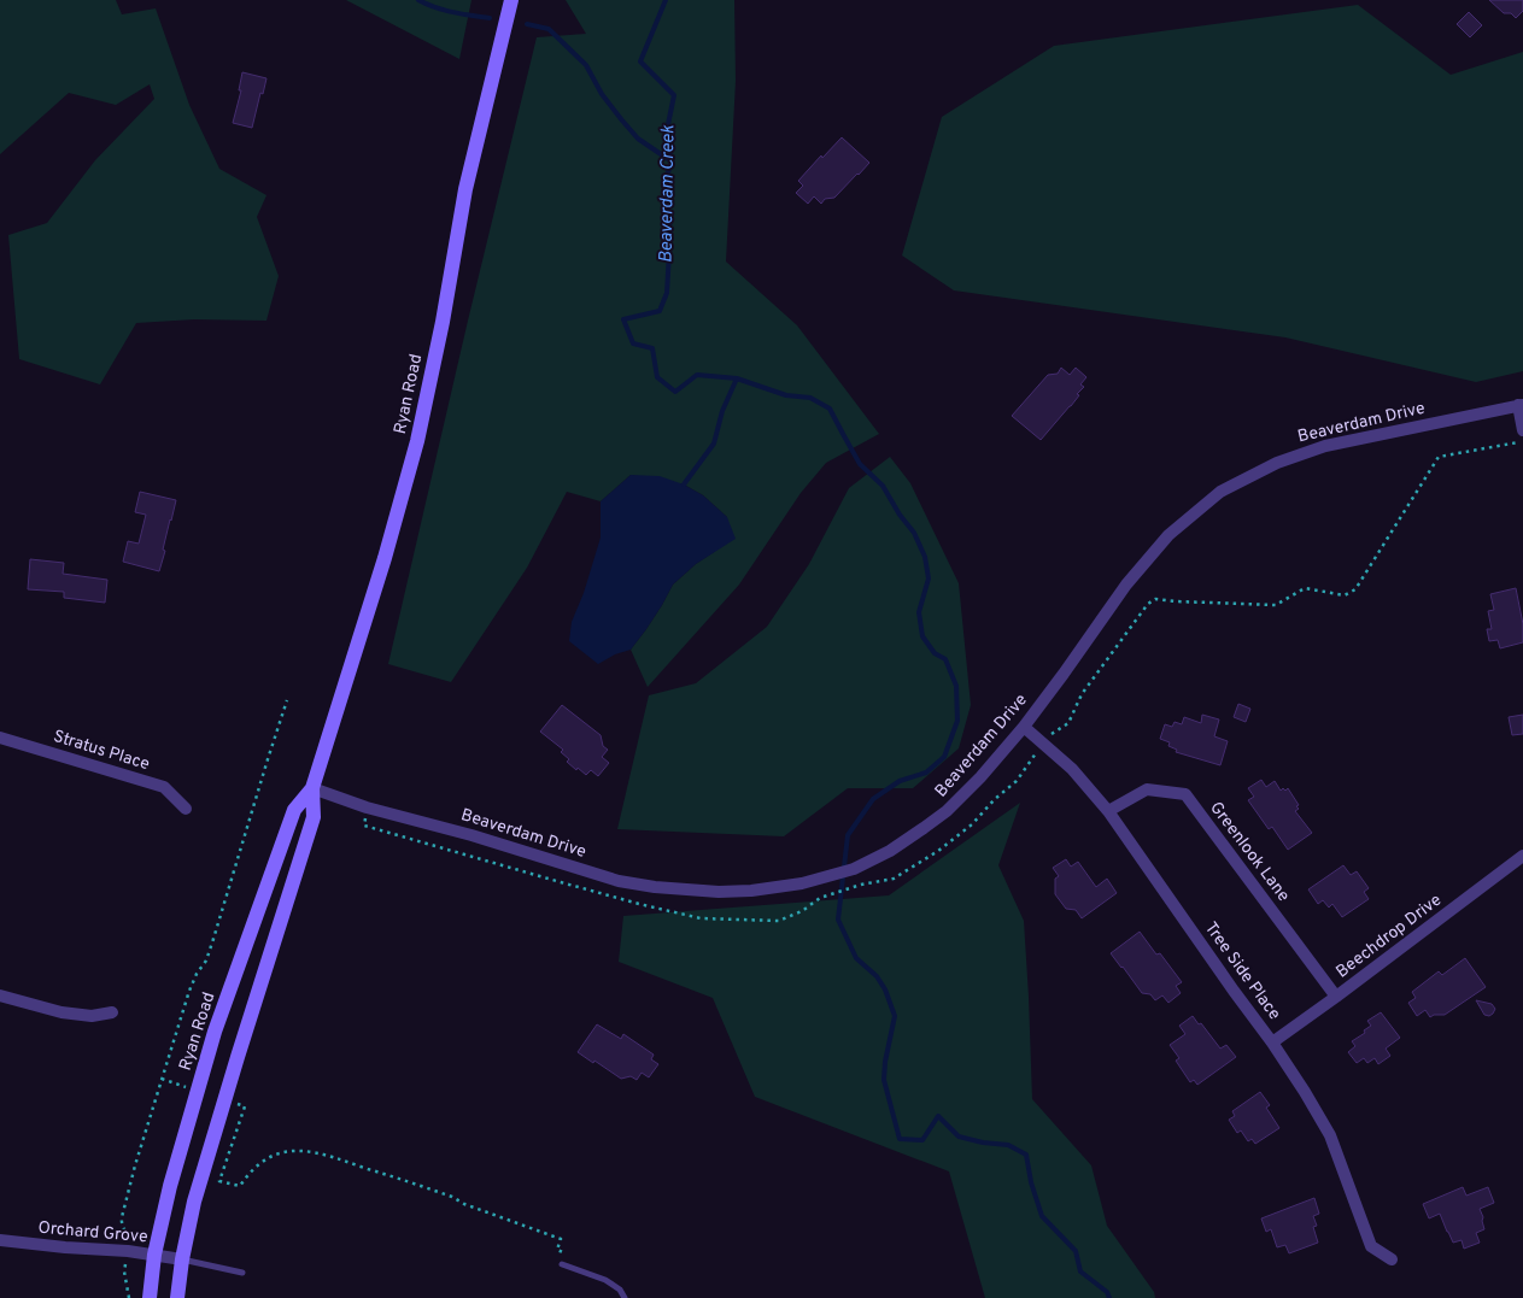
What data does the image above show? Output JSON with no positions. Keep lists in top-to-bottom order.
{
  "streets": {
    "main road": ["Ryan Road"],
    "street": [
      "Beaverdam Drive",
      "Stratus Place",
      "Greenlook Lane",
      "Beechdrop Drive",
      "Tree Side Place",
      "Orchard Grove"
    ]
  },
  "crossings": [
    ["Ryan Road", "Beaverdam Drive"],
    ["Ryan Road", "Orchard Grove"],
    ["Beaverdam Drive", "Tree Side Place"],
    ["Greenlook Lane", "Beechdrop Drive"],
    ["Greenlook Lane", "Tree Side Place"],
    ["Beechdrop Drive", "Tree Side Place"]
  ],
  "water": ["Beaverdam Creek"]
}
